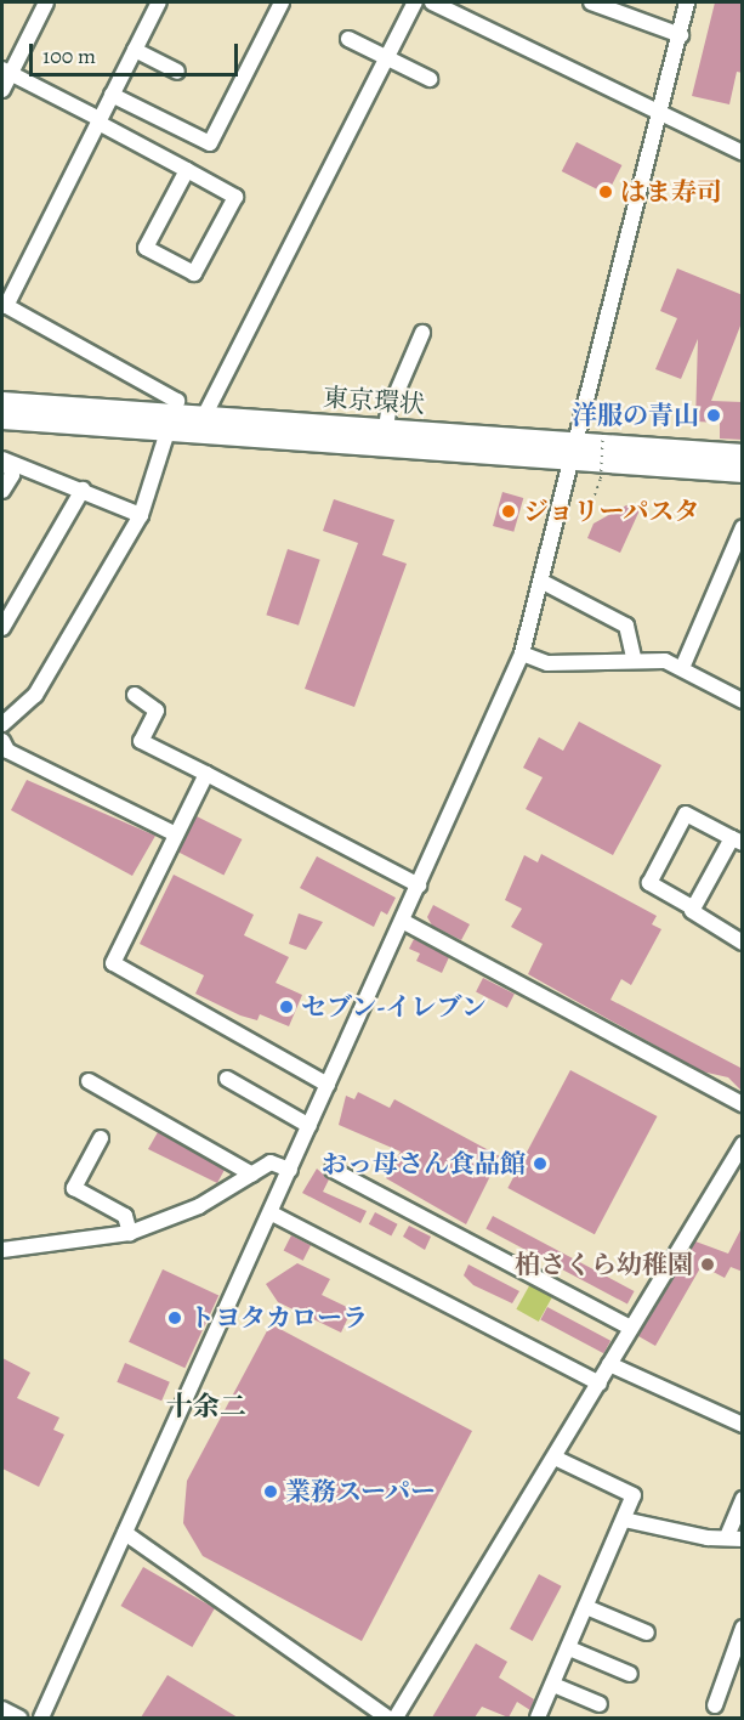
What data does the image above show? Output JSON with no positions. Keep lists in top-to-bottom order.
{
  "streets": {
    "highway": ["東京環状"]
  },
  "districts": ["十余二"],
  "places": [
    "はま寿司",
    "洋服の青山",
    "ジョリーパスタ",
    "セブン-イレブン",
    "おっ母さん食品館",
    "柏さくら幼稚園",
    "トヨタカローラ",
    "業務スーパー"
  ],
  "scale_bar": "100 m"
}
